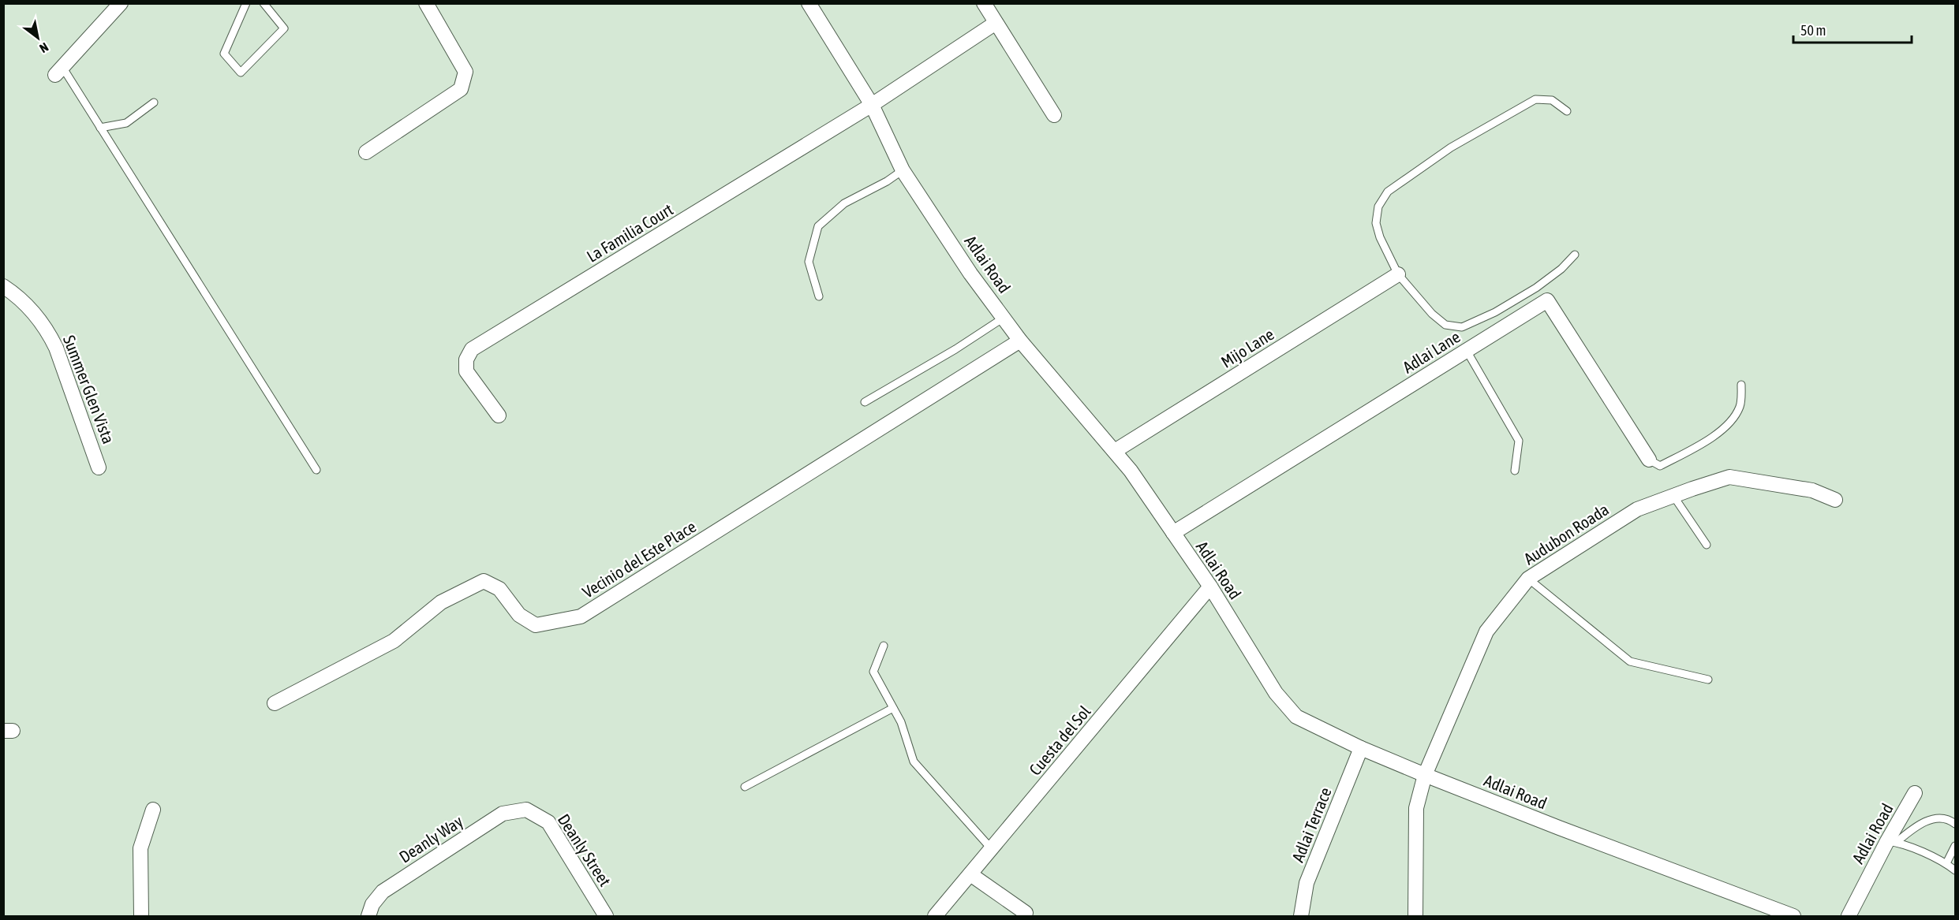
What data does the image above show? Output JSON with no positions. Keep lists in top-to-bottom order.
{
  "streets": {
    "street": [
      "La Familia Court",
      "Adlai Road",
      "Mijo Lane",
      "Adlai Lane",
      "Summer Glen Vista",
      "Audubon Roada",
      "Vecinio del Este Place",
      "Cuesta del Sol",
      "Adlai Terrace",
      "Deanly Way",
      "Deanly Street"
    ]
  },
  "crossings": [
    ["La Familia Court", "Adlai Road"],
    ["Adlai Road", "Mijo Lane"],
    ["Adlai Road", "Adlai Lane"],
    ["Adlai Road", "Audubon Roada"],
    ["Adlai Road", "Vecinio del Este Place"],
    ["Adlai Road", "Cuesta del Sol"],
    ["Adlai Road", "Adlai Terrace"],
    ["Deanly Way", "Deanly Street"]
  ],
  "scale_bar": "50 m",
  "north": "bottom right"
}
